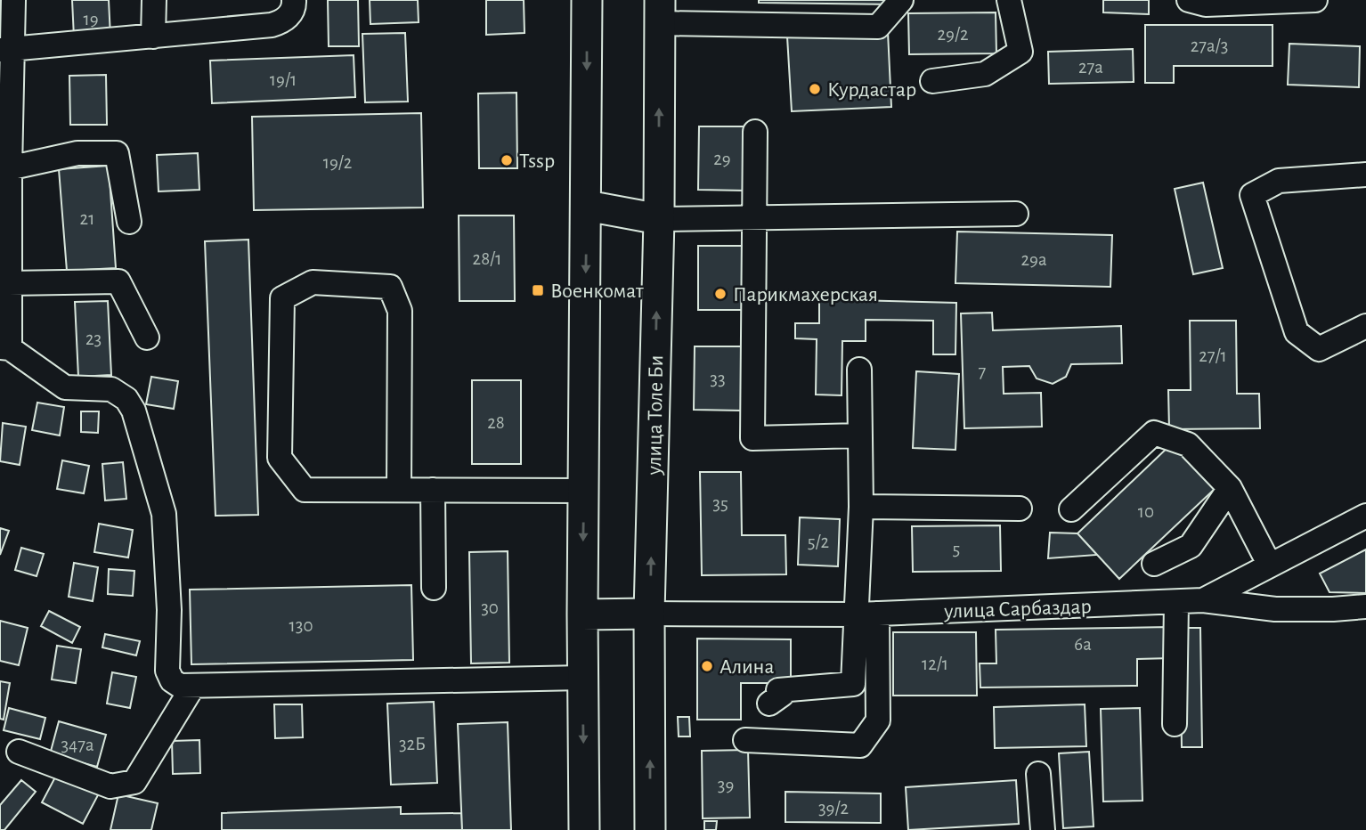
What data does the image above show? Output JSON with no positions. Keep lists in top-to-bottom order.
{
  "streets": {
    "main road": ["улица Толе Би"],
    "street": ["улица Сарбаздар"]
  },
  "crossings": [
    ["улица Толе Би", "улица Сарбаздар"]
  ],
  "places": {
    "other": [
      "Курдастар",
      "Tssp",
      "Парикмахерская",
      "Алина"
    ],
    "transit": ["Военкомат"]
  },
  "house_numbers": [
    "19",
    "29/2",
    "27а/3",
    "27а",
    "19/1",
    "29",
    "19/2",
    "21",
    "28/1",
    "29а",
    "23",
    "27/1",
    "7",
    "33",
    "28",
    "35",
    "10",
    "5/2",
    "5",
    "30",
    "130",
    "6а",
    "12/1",
    "32Б",
    "347а",
    "39",
    "39/2"
  ]
}
